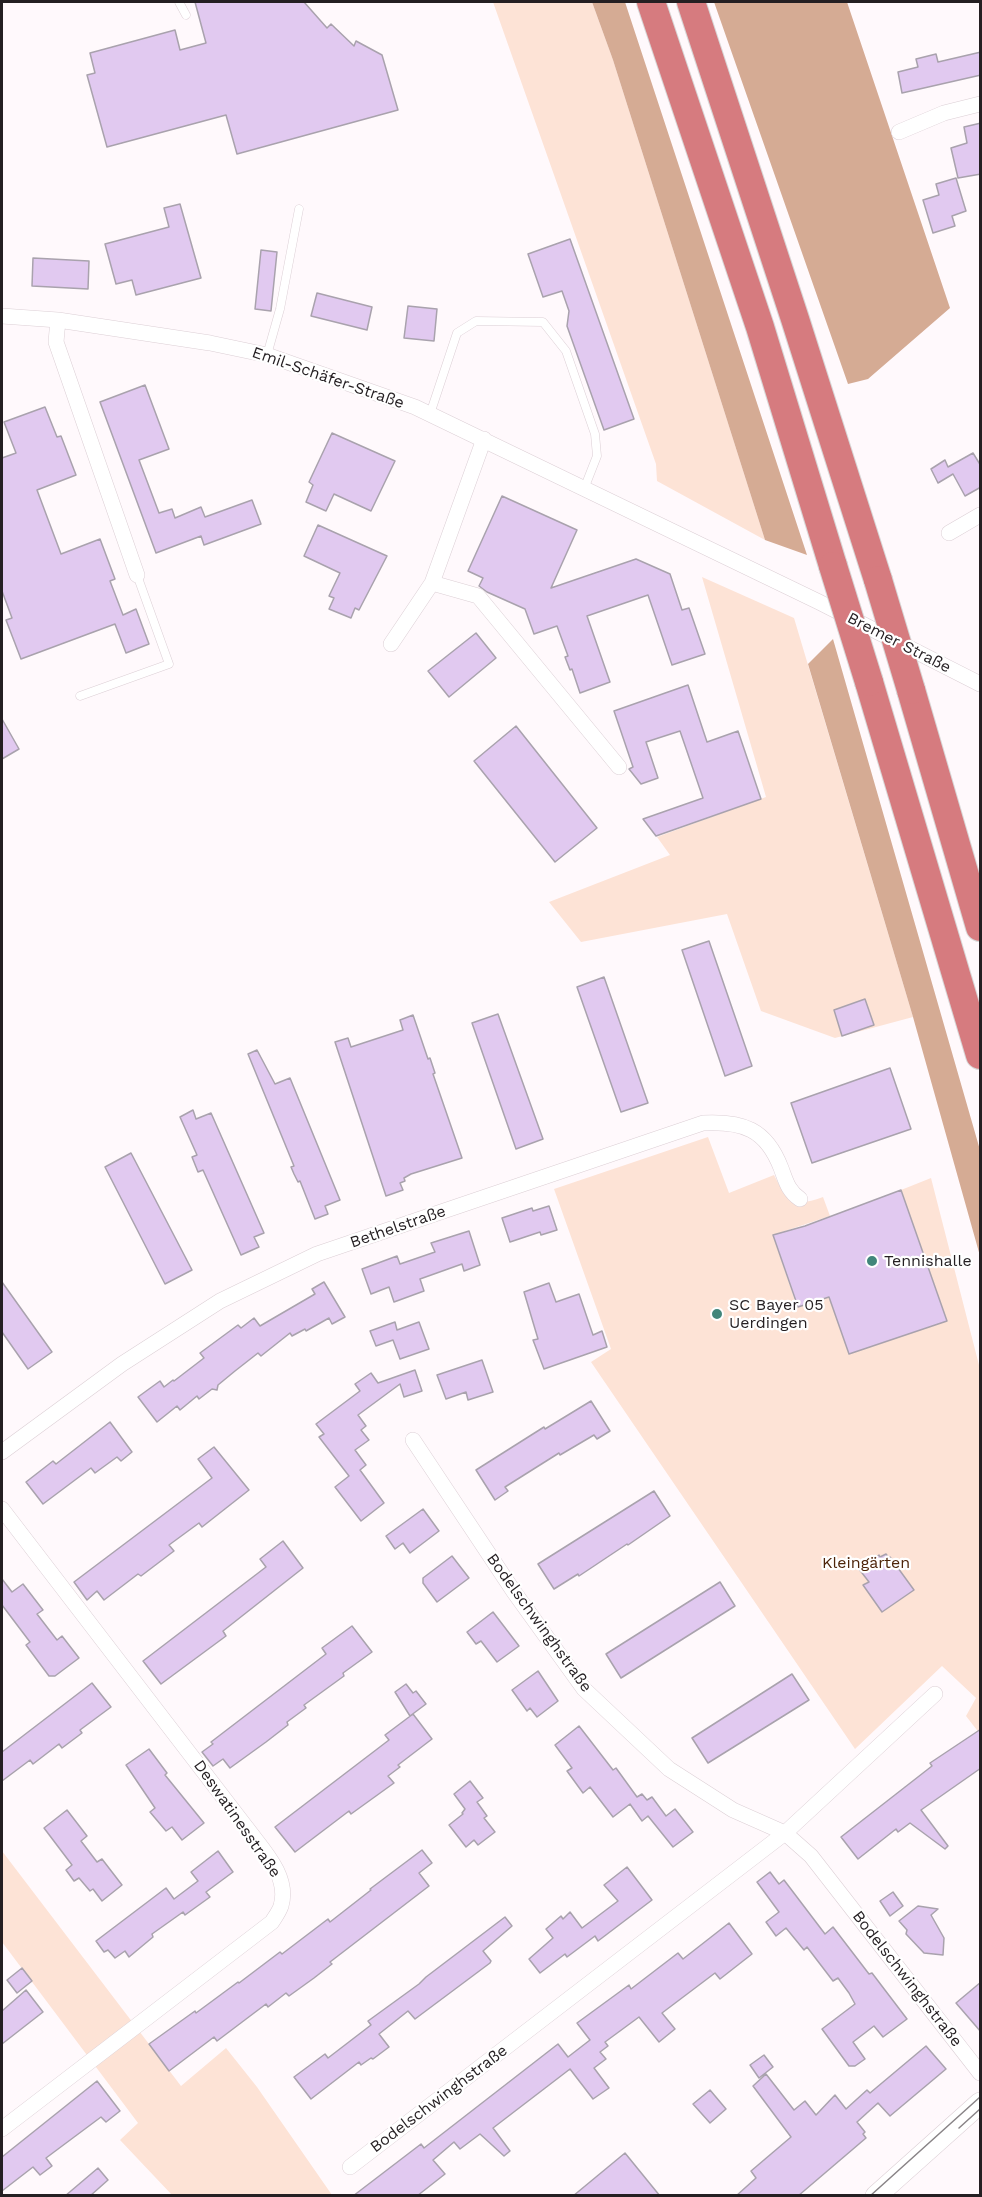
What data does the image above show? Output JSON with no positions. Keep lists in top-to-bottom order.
{
  "streets": {
    "street": [
      "Emil-Schäfer-Straße",
      "Bremer Straße",
      "Bethelstraße",
      "Bodelschwinghstraße",
      "Deswatinesstraße"
    ]
  },
  "crossings": [
    ["Emil-Schäfer-Straße", "Bremer Straße"]
  ],
  "parks": ["Kleingärten"],
  "places": ["Tennishalle", "SC Bayer 05 Uerdingen"]
}
